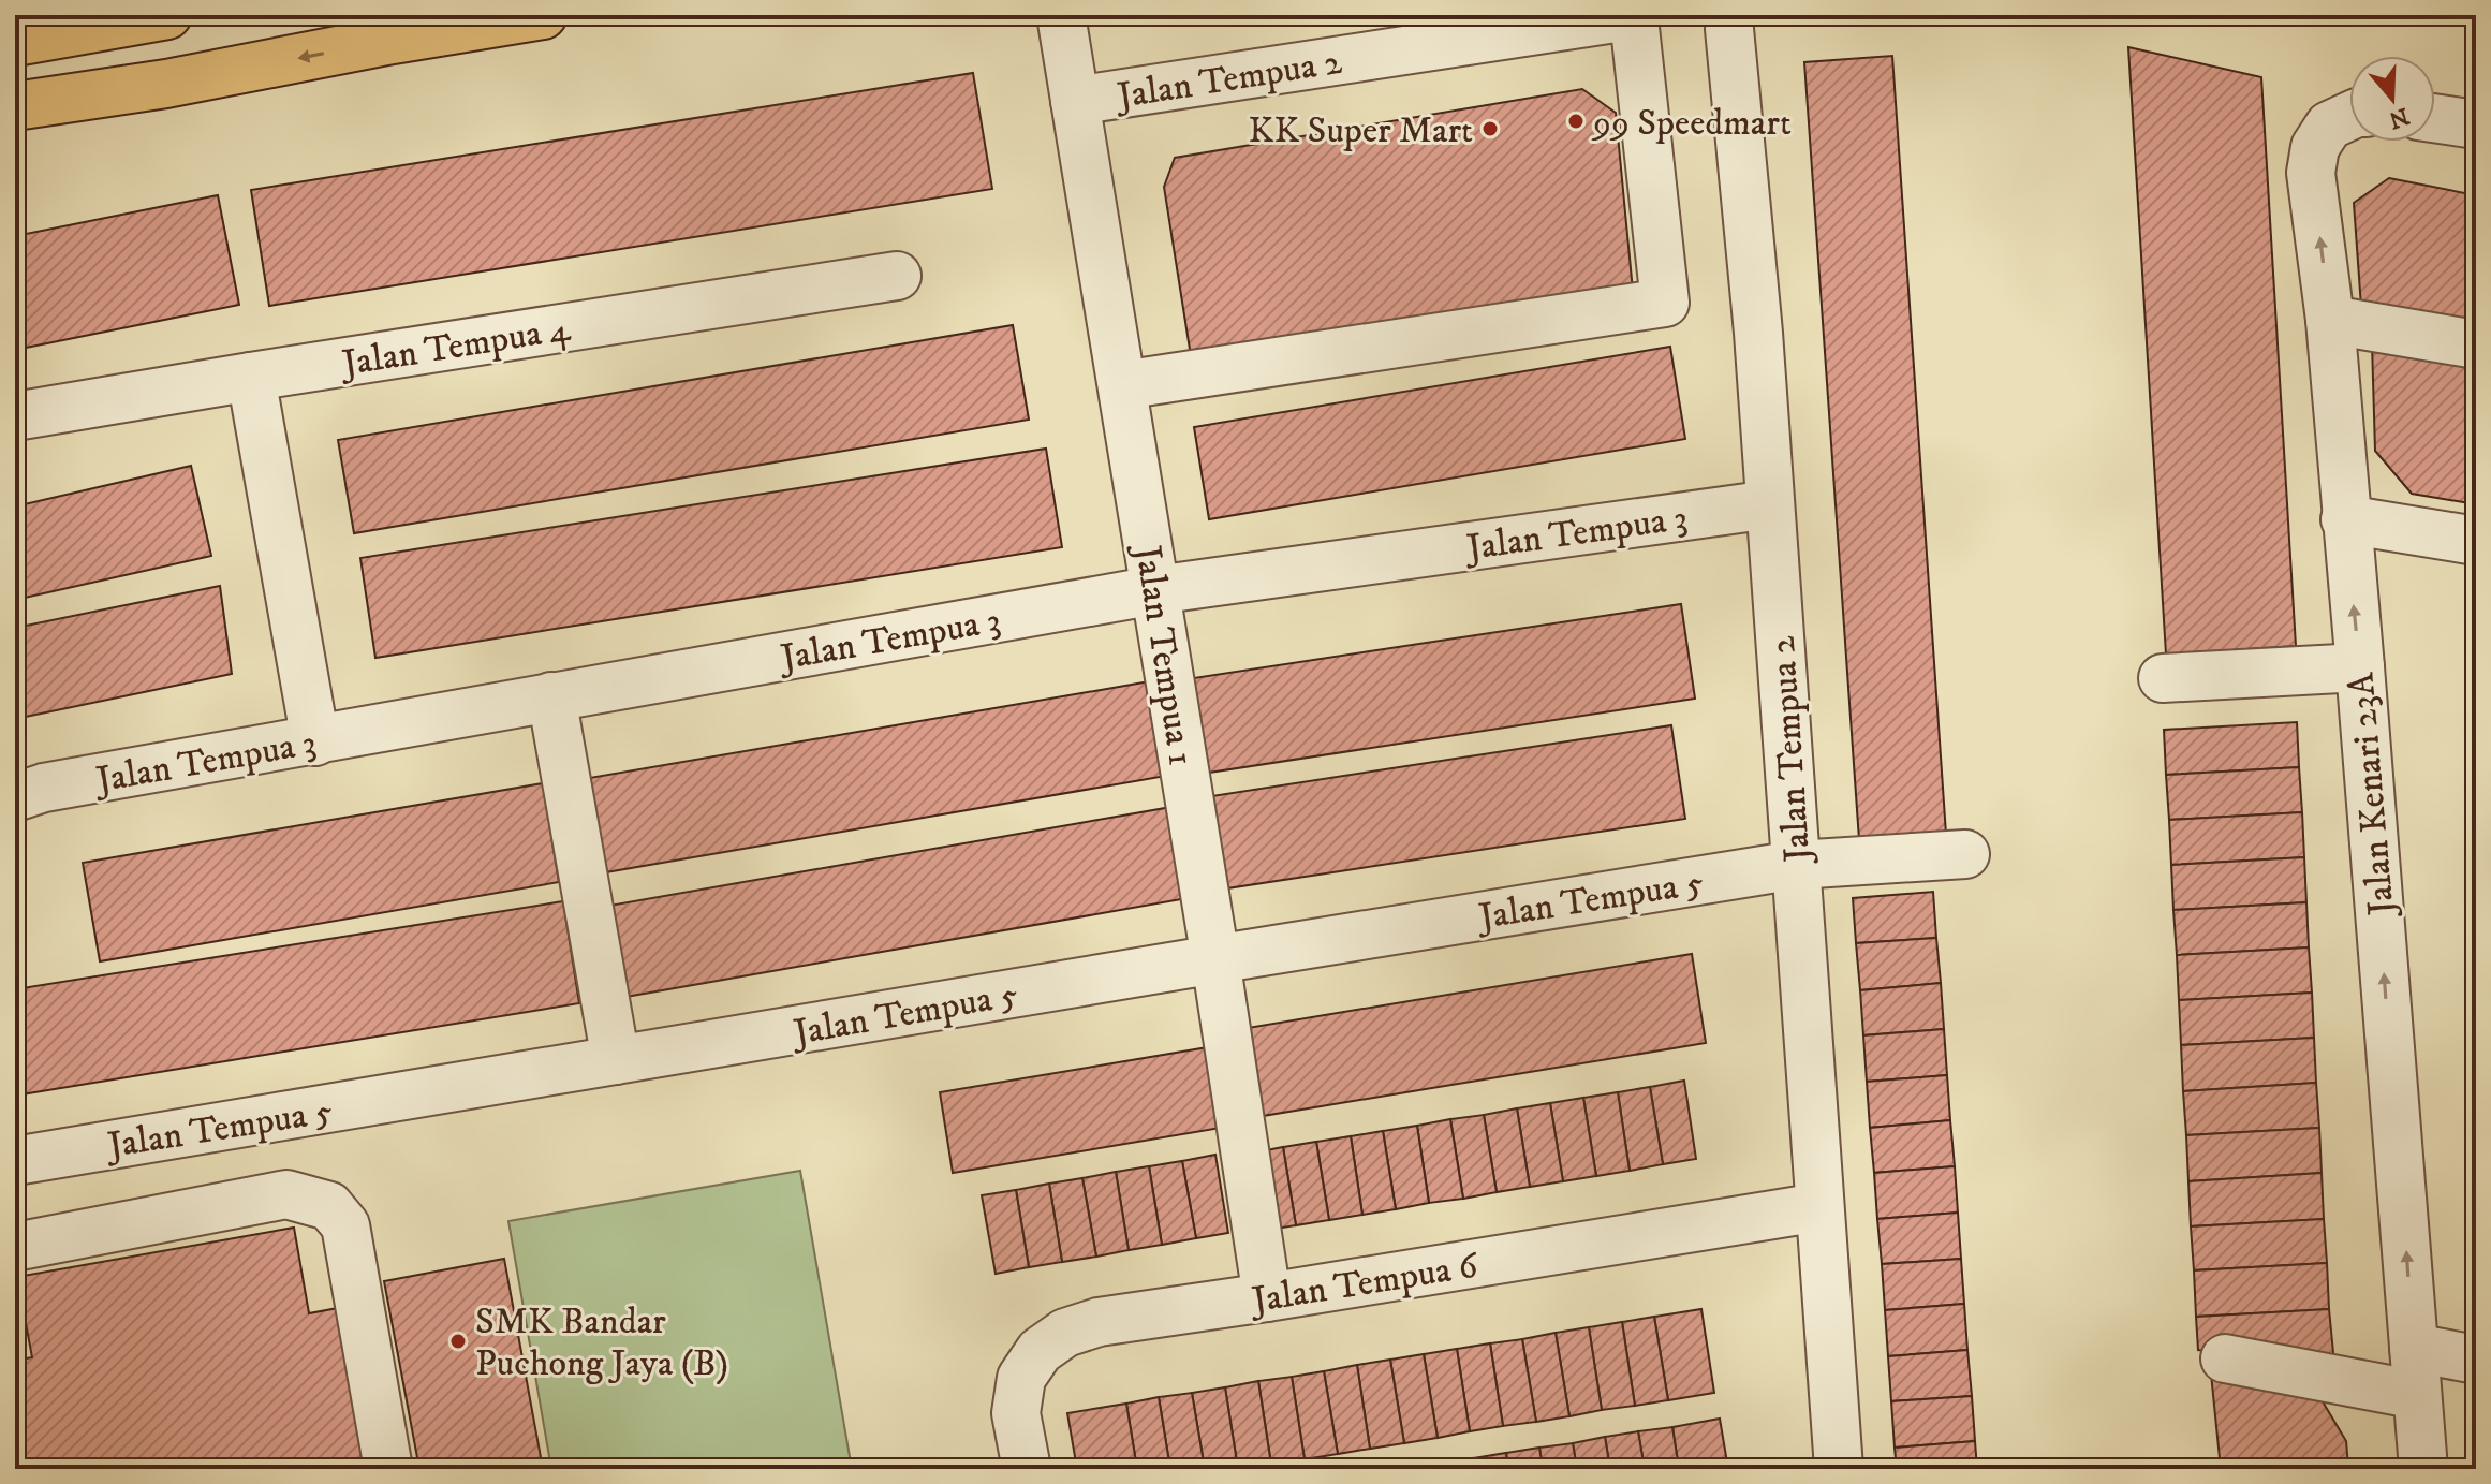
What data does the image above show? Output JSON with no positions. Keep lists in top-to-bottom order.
{
  "streets": {
    "street": [
      "Jalan Tempua 2",
      "Jalan Tempua 4",
      "Jalan Tempua 3",
      "Jalan Tempua 1",
      "Jalan Kenari 23A",
      "Jalan Tempua 5",
      "Jalan Tempua 6"
    ]
  },
  "crossings": [
    ["Jalan Tempua 2", "Jalan Tempua 3"],
    ["Jalan Tempua 2", "Jalan Tempua 1"],
    ["Jalan Tempua 2", "Jalan Tempua 5"],
    ["Jalan Tempua 2", "Jalan Tempua 6"],
    ["Jalan Tempua 3", "Jalan Tempua 1"],
    ["Jalan Tempua 1", "Jalan Tempua 5"],
    ["Jalan Tempua 1", "Jalan Tempua 6"]
  ],
  "one_way": ["Jalan Kenari 23A"],
  "places": ["99 Speedmart", "KK Super Mart", "SMK Bandar Puchong Jaya (B)"],
  "north": "bottom"
}
